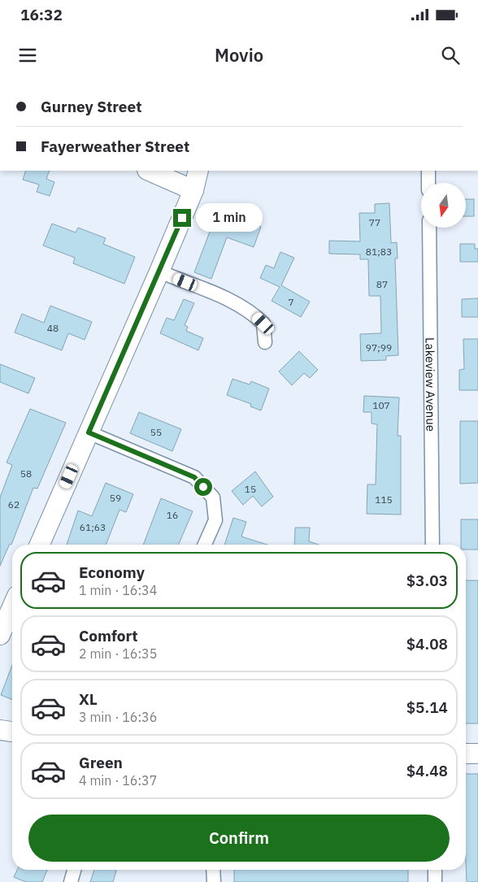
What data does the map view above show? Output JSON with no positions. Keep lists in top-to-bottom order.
{
  "streets": {
    "street": ["Lakeview Avenue"]
  },
  "house_numbers": [
    "77",
    "81;83",
    "87",
    "7",
    "48",
    "97;99",
    "107",
    "55",
    "58",
    "15",
    "59",
    "115",
    "62",
    "16",
    "61;63"
  ],
  "north": "bottom",
  "page": {
    "status": "16:32",
    "header": "Movio",
    "banner": ["Gurney Street", "Fayerweather Street"],
    "bubble": "1 min",
    "list": [
      {
        "name": "Economy",
        "note": "1 min · 16:34",
        "value": "$3.03"
      },
      {
        "name": "Comfort",
        "note": "2 min · 16:35",
        "value": "$4.08"
      },
      {
        "name": "XL",
        "note": "3 min · 16:36",
        "value": "$5.14"
      },
      {
        "name": "Green",
        "note": "4 min · 16:37",
        "value": "$4.48"
      }
    ],
    "buttons": "Confirm"
  }
}
